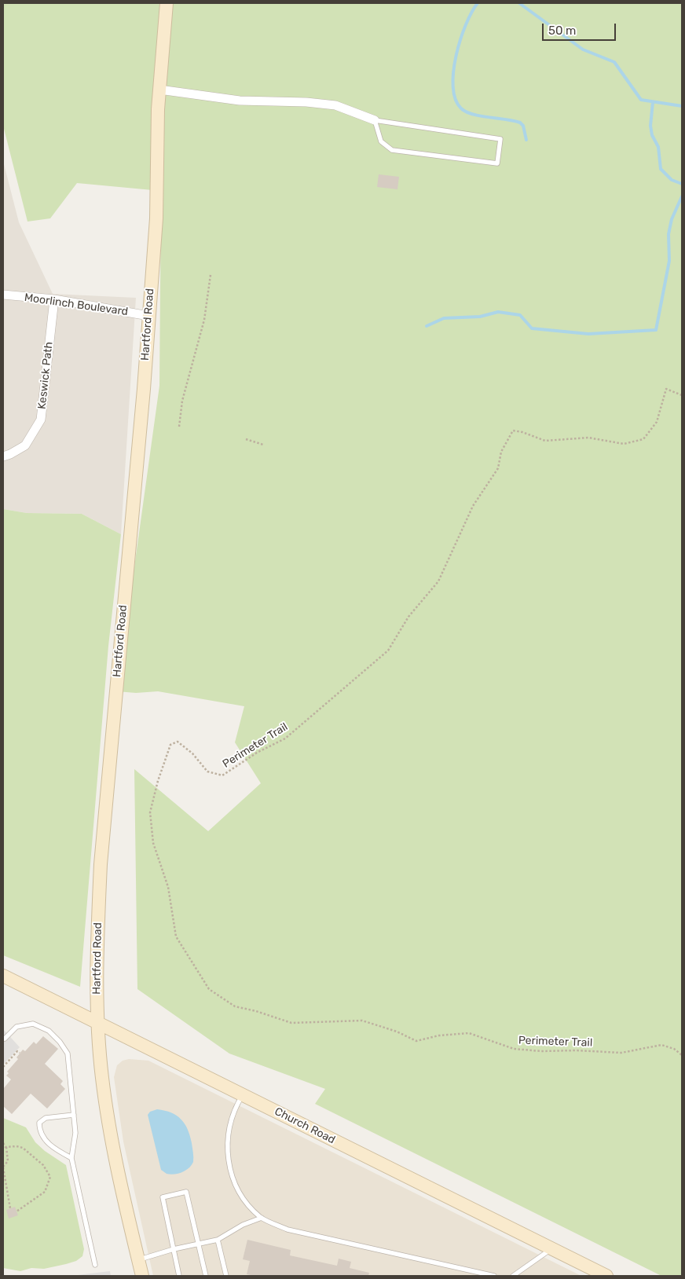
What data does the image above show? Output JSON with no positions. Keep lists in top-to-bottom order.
{
  "streets": {
    "street": [
      "Moorlinch Boulevard",
      "Hartford Road",
      "Keswick Path",
      "Church Road"
    ],
    "path": ["Perimeter Trail"]
  },
  "crossings": [
    ["Moorlinch Boulevard", "Hartford Road"],
    ["Moorlinch Boulevard", "Keswick Path"],
    ["Hartford Road", "Church Road"]
  ],
  "scale_bar": "50 m"
}
